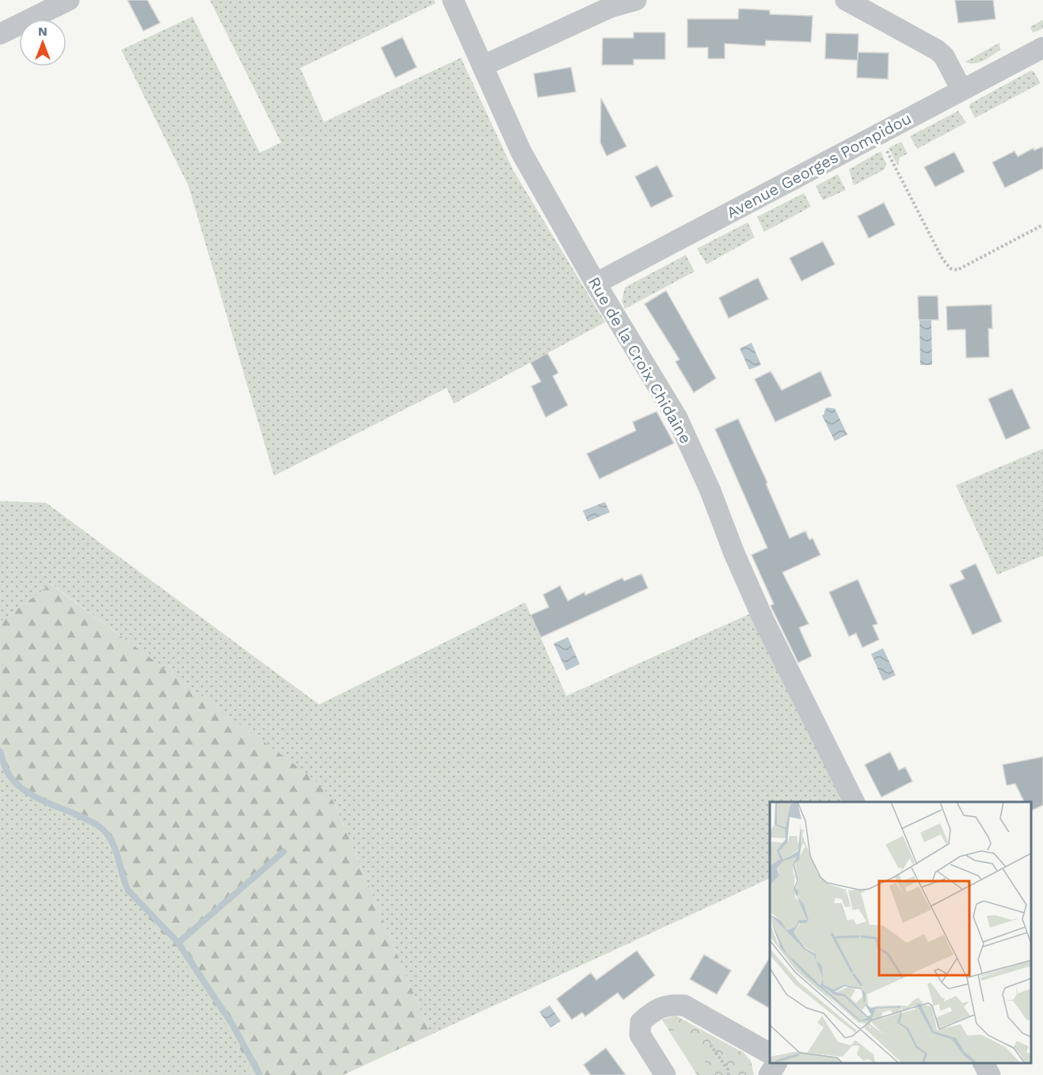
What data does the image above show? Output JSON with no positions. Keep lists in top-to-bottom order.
{
  "streets": {
    "street": ["Avenue Georges Pompidou", "Rue de la Croix Chidaine"]
  },
  "crossings": [
    ["Avenue Georges Pompidou", "Rue de la Croix Chidaine"]
  ],
  "north": "top"
}
